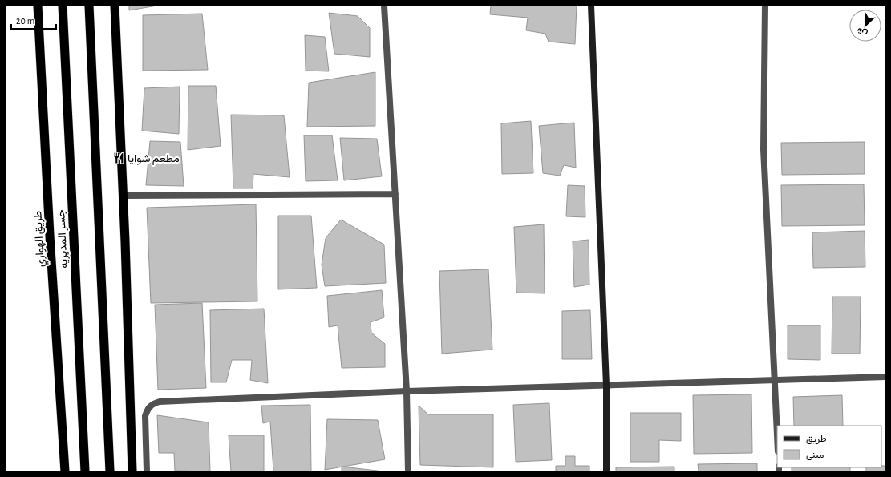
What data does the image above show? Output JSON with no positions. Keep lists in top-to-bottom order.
{
  "streets": {
    "highway": ["طريق الهواري", "جسر المديريه"]
  },
  "places": {
    "restaurant": ["مطعم شوايا"]
  },
  "legend": ["طريق", "مبنى"],
  "scale_bar": "20 m",
  "north": "bottom left"
}
